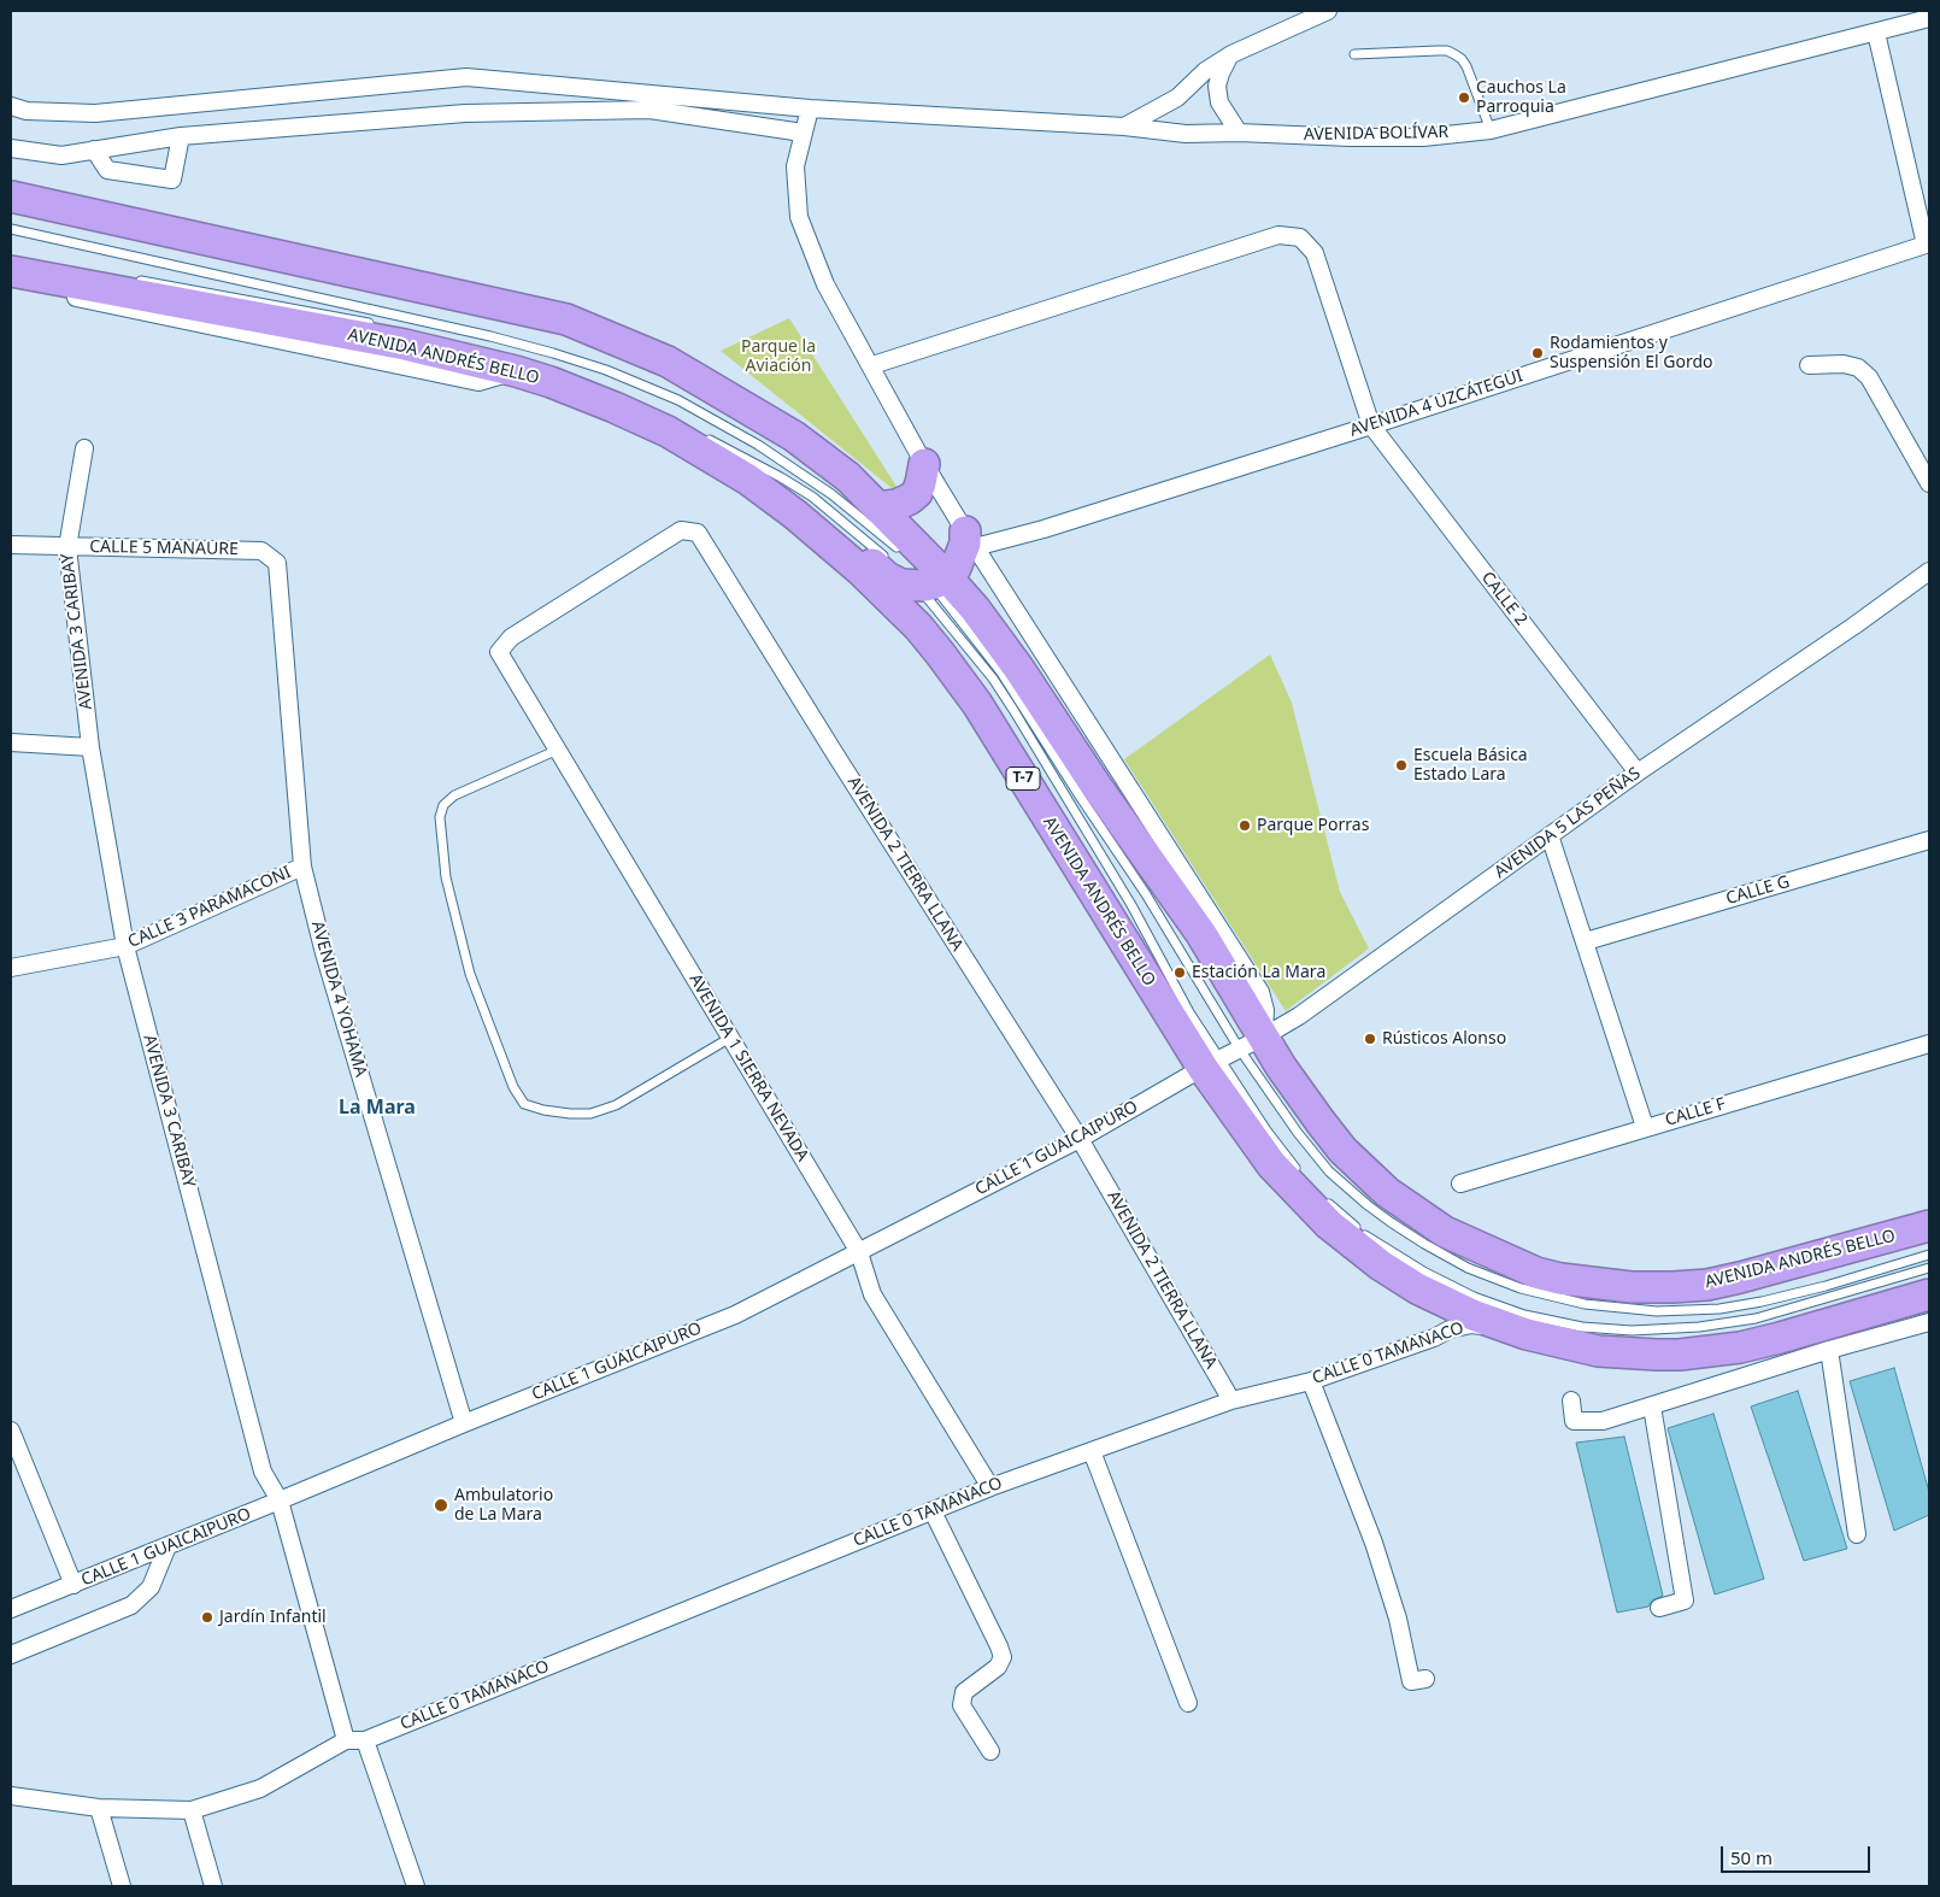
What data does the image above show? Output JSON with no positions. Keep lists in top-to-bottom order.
{
  "streets": {
    "highway": ["AVENIDA ANDRÉS BELLO", "T-7"],
    "street": [
      "AVENIDA BOLÍVAR",
      "AVENIDA 4 UZCÁTEGUI",
      "CALLE 5 MANAURE",
      "CALLE 2",
      "AVENIDA 3 CARIBAY",
      "AVENIDA 5 LAS PEÑAS",
      "AVENIDA 2 TIERRA LLANA",
      "CALLE G",
      "CALLE 3 PARAMACONI",
      "AVENIDA 4 YOHAMA",
      "AVENIDA 1 SIERRA NEVADA",
      "CALLE F",
      "CALLE 1 GUAICAIPURO",
      "CALLE 0 TAMANACO"
    ]
  },
  "crossings": [
    ["AVENIDA ANDRÉS BELLO", "AVENIDA 5 LAS PEÑAS"],
    ["AVENIDA ANDRÉS BELLO", "CALLE 1 GUAICAIPURO"],
    ["AVENIDA ANDRÉS BELLO", "CALLE 0 TAMANACO"],
    ["AVENIDA 4 UZCÁTEGUI", "CALLE 2"],
    ["CALLE 5 MANAURE", "AVENIDA 3 CARIBAY"],
    ["CALLE 5 MANAURE", "AVENIDA 4 YOHAMA"],
    ["CALLE 2", "AVENIDA 5 LAS PEÑAS"],
    ["AVENIDA 3 CARIBAY", "CALLE 3 PARAMACONI"],
    ["AVENIDA 3 CARIBAY", "CALLE 1 GUAICAIPURO"],
    ["AVENIDA 5 LAS PEÑAS", "CALLE 1 GUAICAIPURO"],
    ["AVENIDA 2 TIERRA LLANA", "AVENIDA 1 SIERRA NEVADA"],
    ["AVENIDA 2 TIERRA LLANA", "CALLE 1 GUAICAIPURO"],
    ["AVENIDA 2 TIERRA LLANA", "CALLE 0 TAMANACO"],
    ["CALLE 3 PARAMACONI", "AVENIDA 4 YOHAMA"],
    ["AVENIDA 4 YOHAMA", "CALLE 1 GUAICAIPURO"],
    ["AVENIDA 1 SIERRA NEVADA", "CALLE 1 GUAICAIPURO"],
    ["AVENIDA 1 SIERRA NEVADA", "CALLE 0 TAMANACO"]
  ],
  "districts": ["La Mara"],
  "parks": ["Parque la Aviación"],
  "places": [
    "Cauchos La Parroquia",
    "Rodamientos y Suspensión El Gordo",
    "Escuela Básica Estado Lara",
    "Parque Porras",
    "Estación La Mara",
    "Rústicos Alonso",
    "Ambulatorio de La Mara",
    "Jardín Infantil"
  ],
  "scale_bar": "50 m"
}
